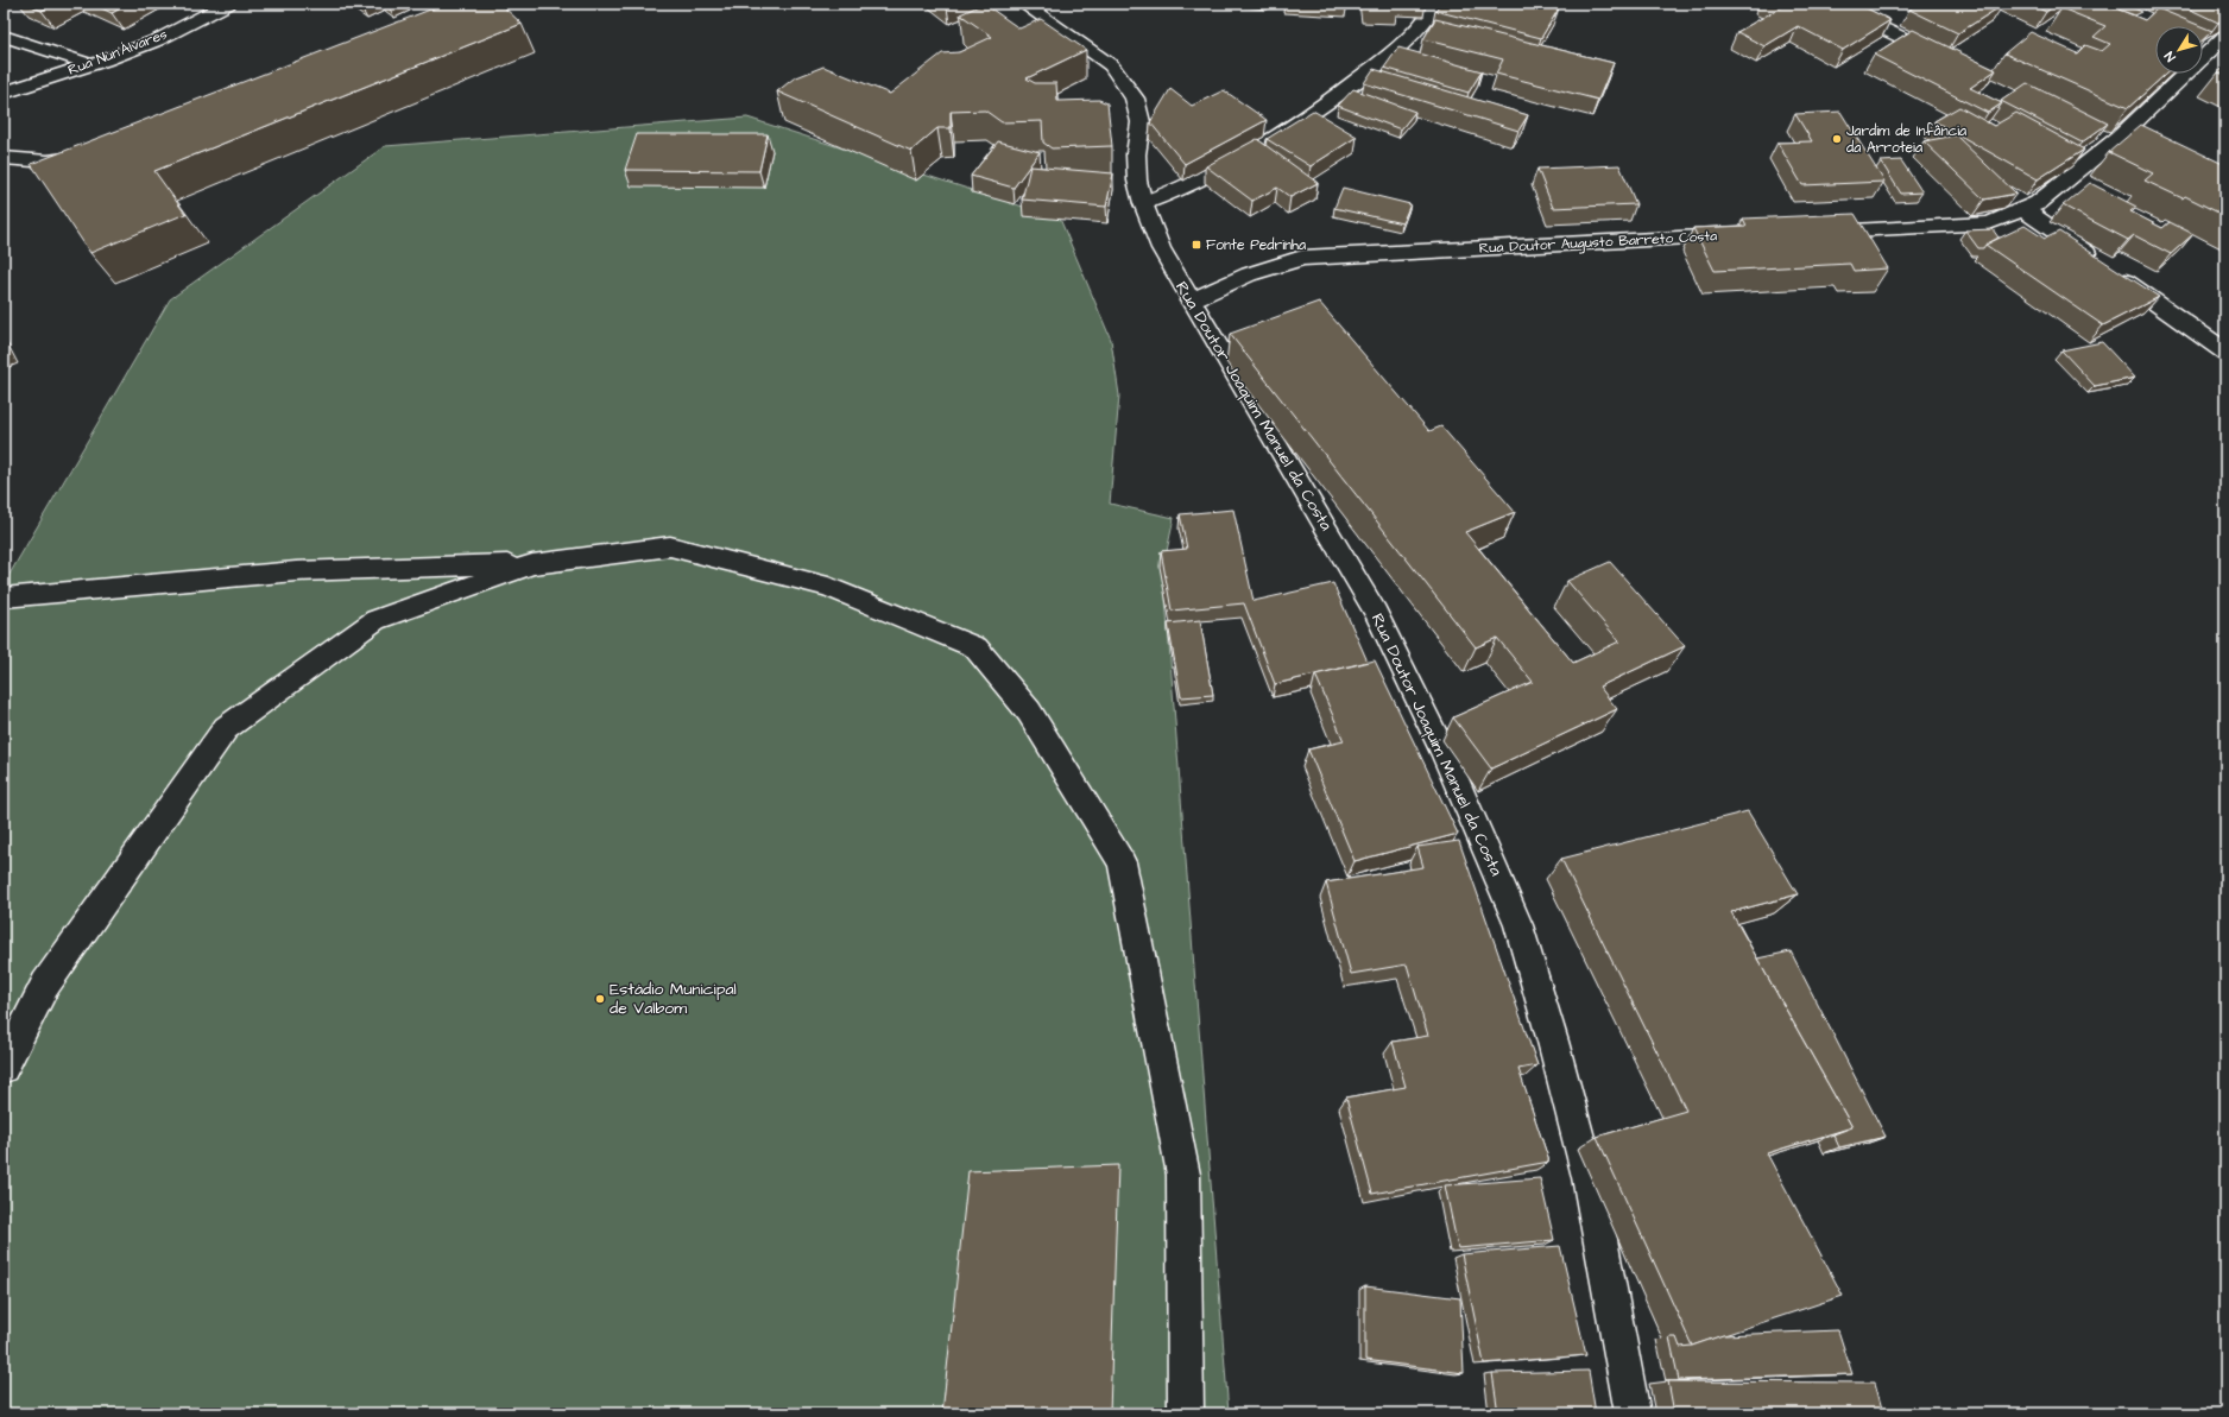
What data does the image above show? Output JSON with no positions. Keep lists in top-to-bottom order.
{
  "streets": {
    "street": ["Rua Nun'Álvares", "Rua Doutor Augusto Barreto Costa", "Rua Doutor Joaquim Manuel da Costa"]
  },
  "crossings": [
    ["Rua Doutor Augusto Barreto Costa", "Rua Doutor Joaquim Manuel da Costa"]
  ],
  "places": {
    "other": ["Jardim de Infância da Arroteia", "Estádio Municipal de Valbom"],
    "transit": ["Fonte Pedrinha"]
  },
  "north": "bottom left"
}
